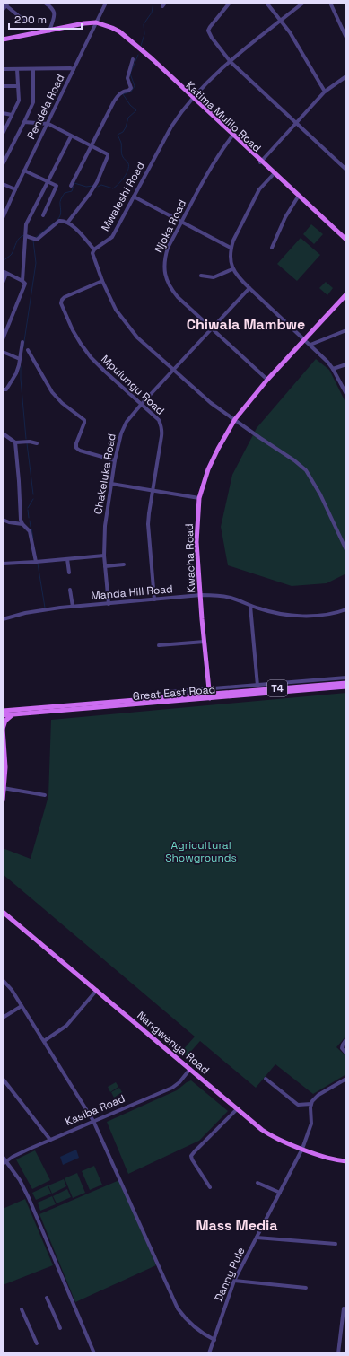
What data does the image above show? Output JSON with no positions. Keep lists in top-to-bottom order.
{
  "streets": {
    "main road": [
      "Katima Mulilo Road",
      "Kwacha Road",
      "T4",
      "Great East Road",
      "Nangwenya Road"
    ],
    "street": [
      "Pendela Road",
      "Mwaleshi Road",
      "Njoka Road",
      "Mpulungu Road",
      "Chakeluka Road",
      "Manda Hill Road",
      "Kasiba Road",
      "Danny Pule"
    ]
  },
  "crossings": [
    ["Pendela Road", "Katima Mulilo Road"],
    ["Katima Mulilo Road", "Mwaleshi Road"],
    ["Katima Mulilo Road", "Njoka Road"],
    ["Njoka Road", "Chakeluka Road"],
    ["Njoka Road", "Kwacha Road"],
    ["Mpulungu Road", "Chakeluka Road"],
    ["Mpulungu Road", "Manda Hill Road"],
    ["Chakeluka Road", "Manda Hill Road"],
    ["Kwacha Road", "Manda Hill Road"],
    ["Kwacha Road", "Great East Road"],
    ["Nangwenya Road", "Kasiba Road"],
    ["Nangwenya Road", "Danny Pule"]
  ],
  "districts": ["Chiwala Mambwe", "Mass Media"],
  "parks": ["Agricultural Showgrounds"],
  "scale_bar": "200 m"
}
